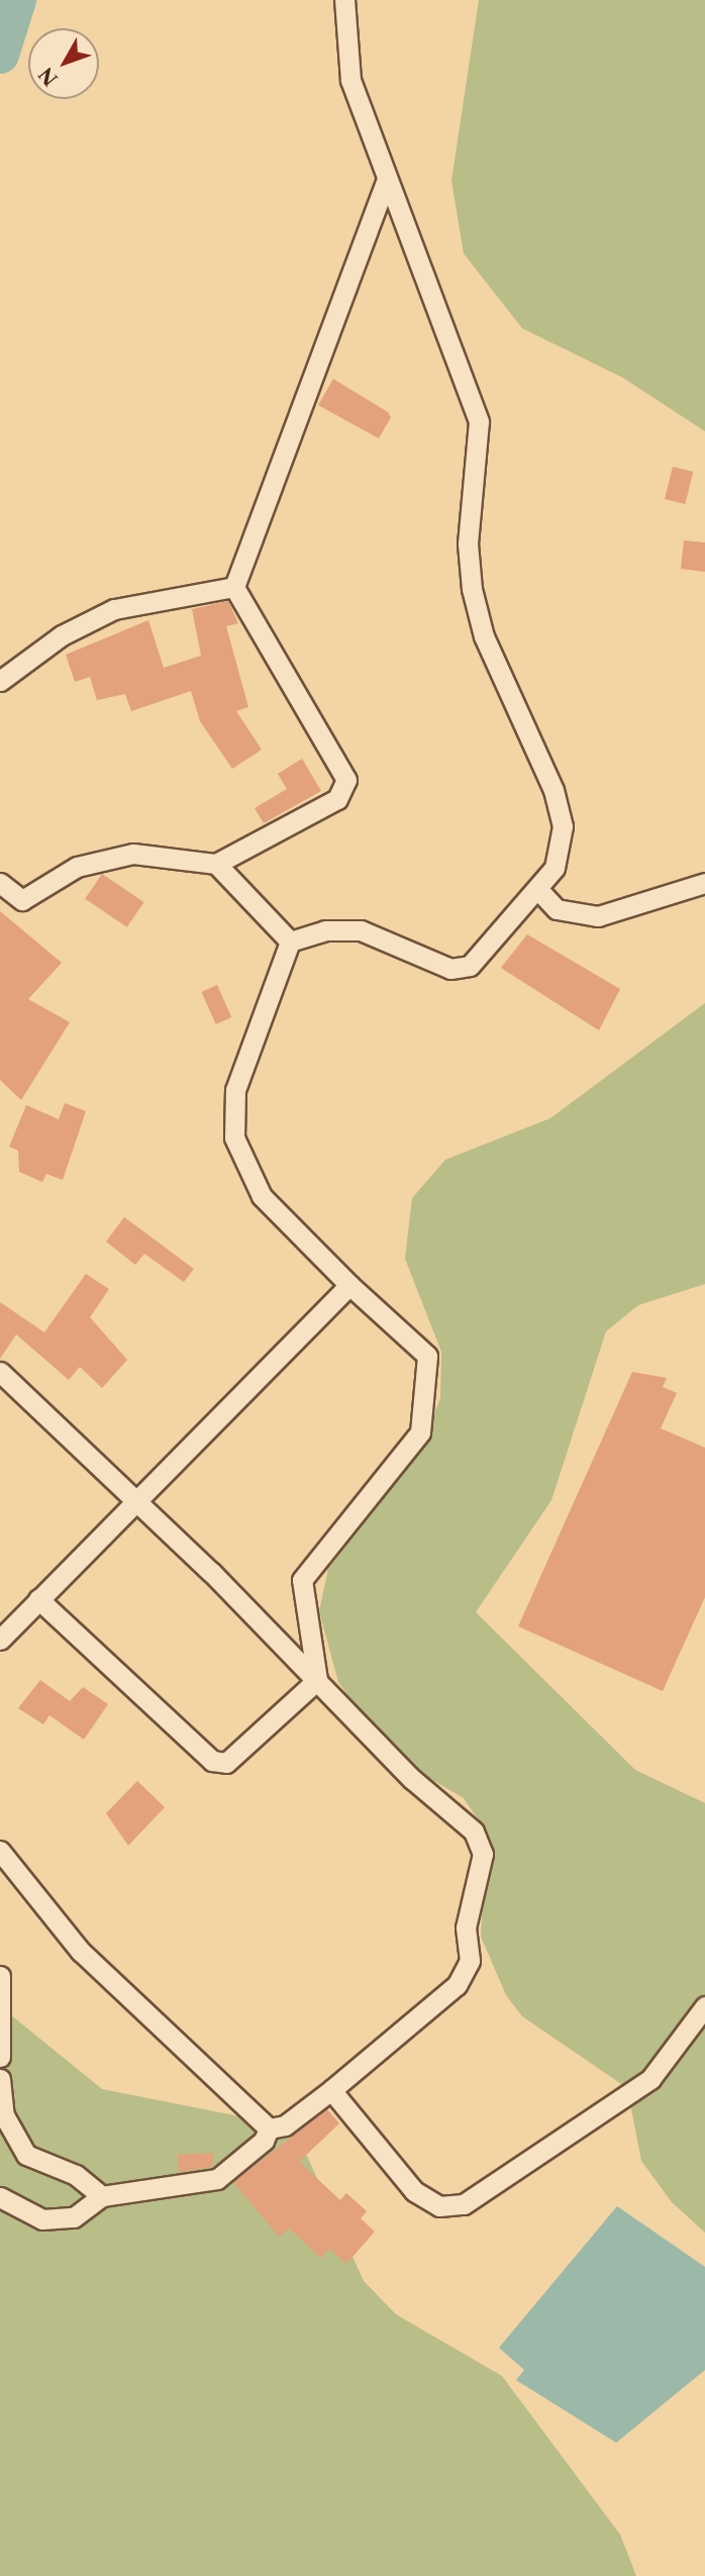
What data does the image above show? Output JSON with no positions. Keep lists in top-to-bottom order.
{
  "north": "bottom left"
}
